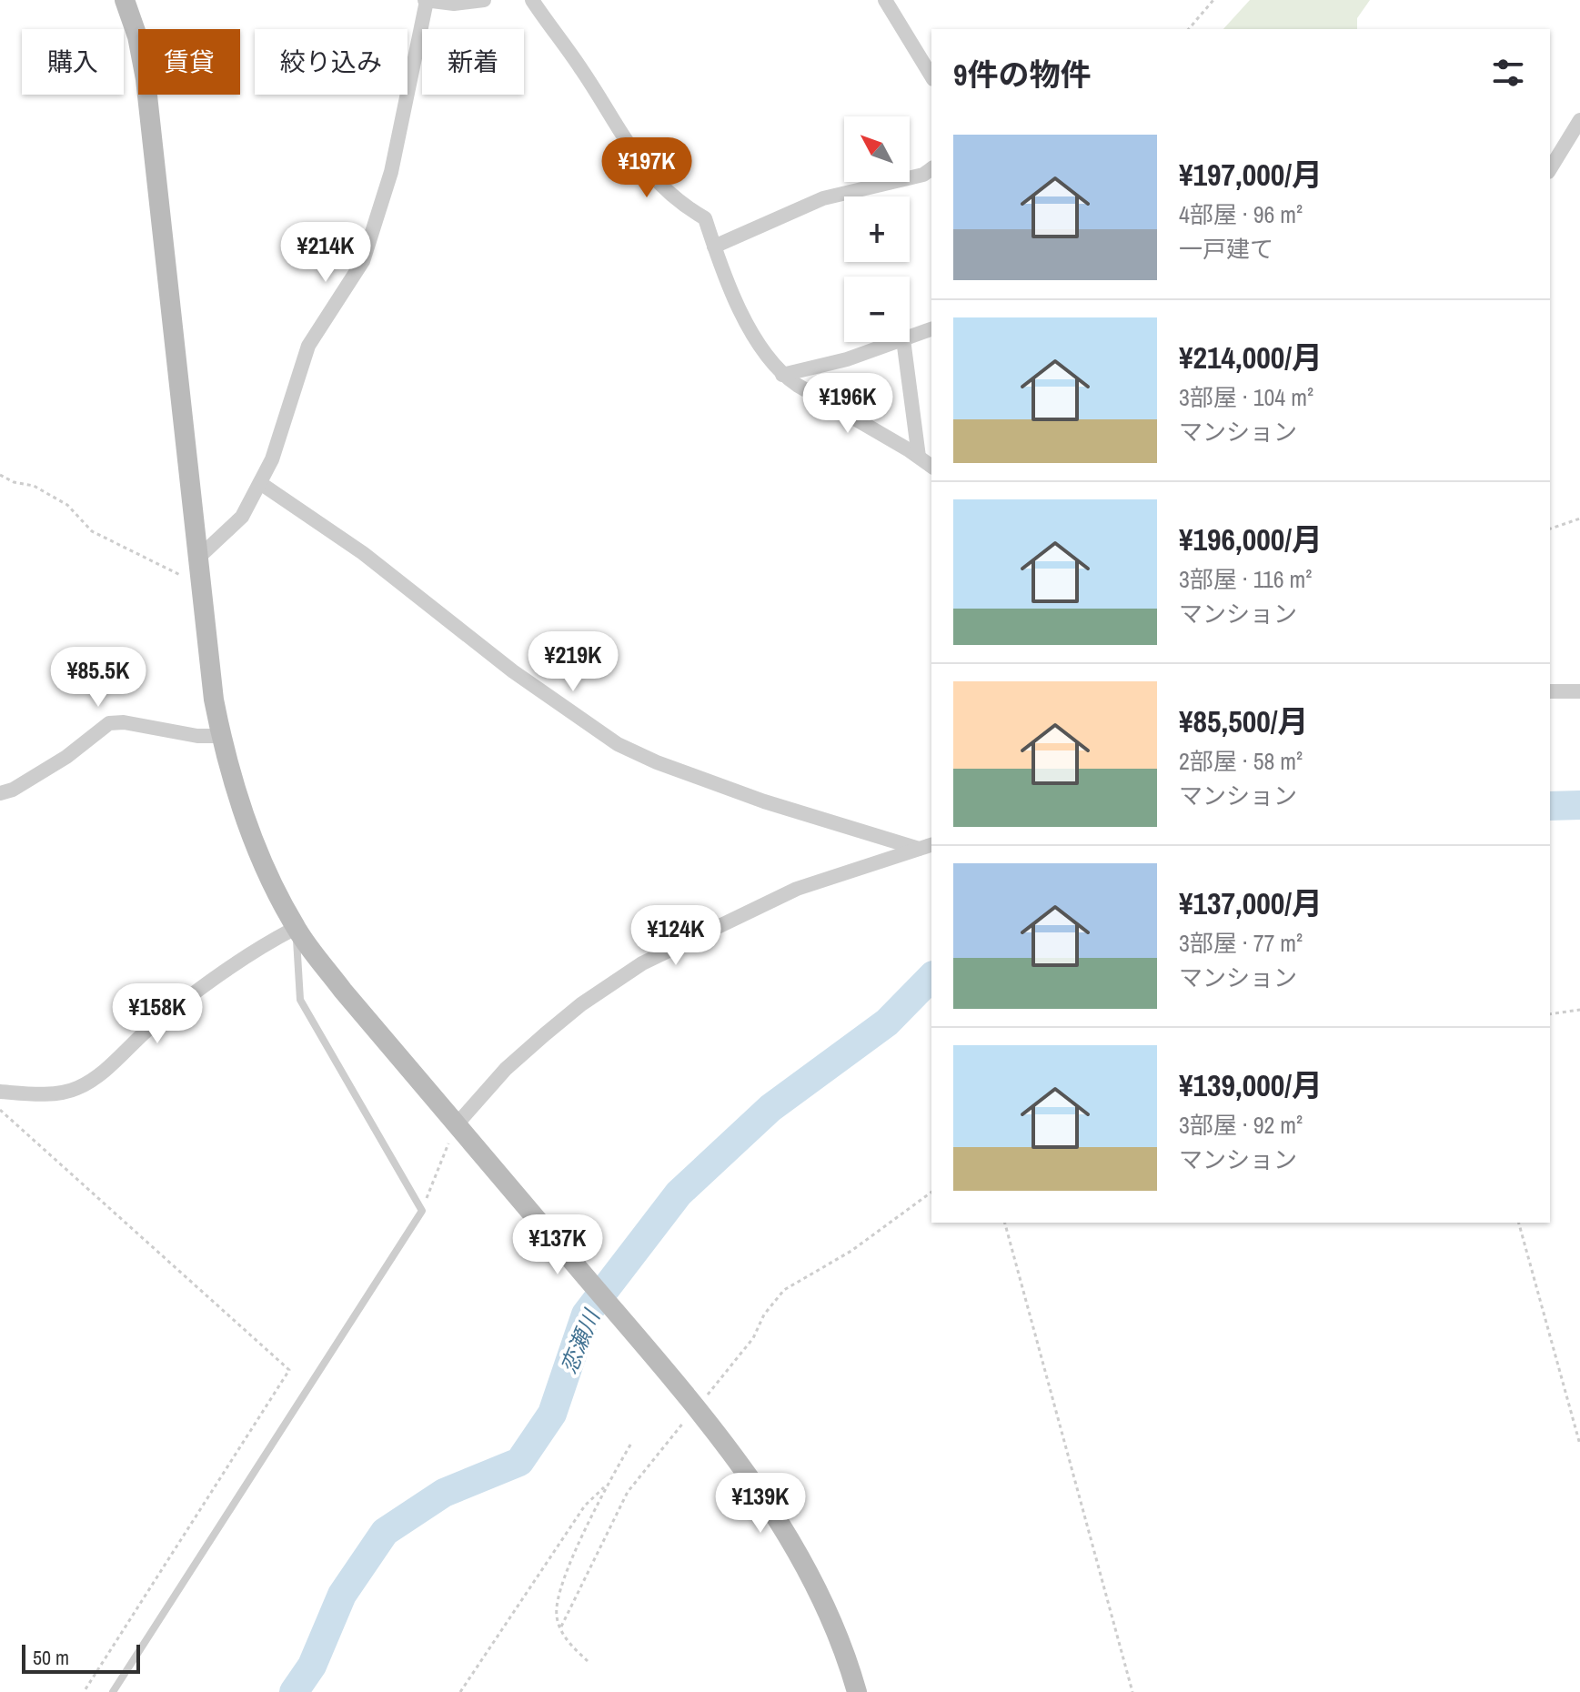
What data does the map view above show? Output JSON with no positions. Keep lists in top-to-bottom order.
{
  "water": ["恋瀬川"],
  "scale_bar": "50 m",
  "north": "top left",
  "page": {
    "chip": [
      "購入",
      "賃貸",
      "絞り込み",
      "新着"
    ],
    "heading": "9件の物件",
    "map_buttons": ["+", "−"],
    "list": [
      {
        "name": "¥197,000/月",
        "note": "4部屋 · 96 m² · 一戸建て"
      },
      {
        "name": "¥214,000/月",
        "note": "3部屋 · 104 m² · マンション"
      },
      {
        "name": "¥196,000/月",
        "note": "3部屋 · 116 m² · マンション"
      },
      {
        "name": "¥85,500/月",
        "note": "2部屋 · 58 m² · マンション"
      },
      {
        "name": "¥137,000/月",
        "note": "3部屋 · 77 m² · マンション"
      },
      {
        "name": "¥139,000/月",
        "note": "3部屋 · 92 m² · マンション"
      }
    ],
    "price": [
      "¥197K",
      "¥214K",
      "¥196K",
      "¥219K",
      "¥85.5K",
      "¥124K",
      "¥158K",
      "¥137K",
      "¥139K"
    ],
    "scale": "50 m"
  }
}
